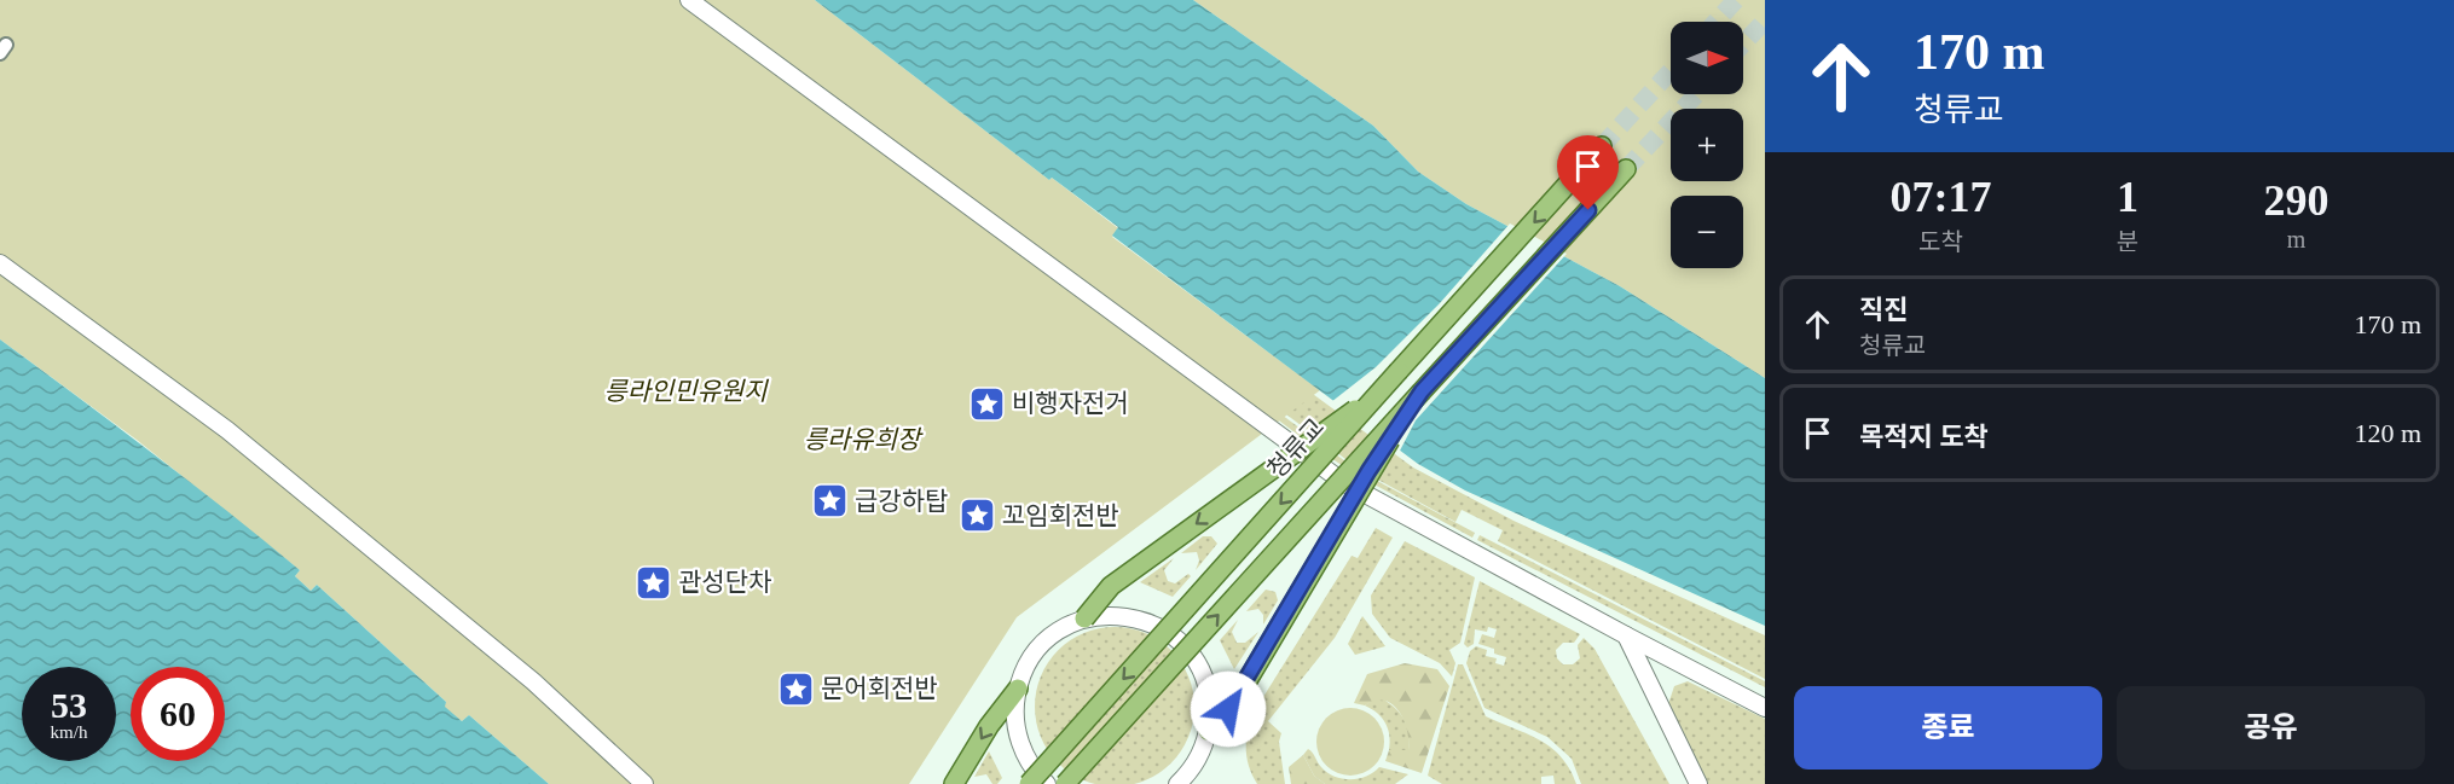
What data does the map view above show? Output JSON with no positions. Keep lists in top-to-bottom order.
{
  "streets": {
    "main road": ["청류교"]
  },
  "parks": ["릉라인민유원지", "릉라유희장"],
  "places": {
    "place": [
      "비행자전거",
      "급강하탑",
      "꼬임회전반",
      "관성단차",
      "문어회전반"
    ]
  },
  "north": "right",
  "page": {
    "turn": ["170 m", "청류교"],
    "map_buttons": ["+", "−"],
    "eta": [
      "07:17",
      "도착",
      "1",
      "분",
      "290",
      "m"
    ],
    "list": [
      {
        "name": "직진",
        "note": "청류교",
        "value": "170 m"
      },
      {
        "name": "목적지 도착",
        "value": "120 m"
      }
    ],
    "speed": "53 km/h",
    "limit": "60",
    "buttons": ["종료", "공유"]
  }
}
